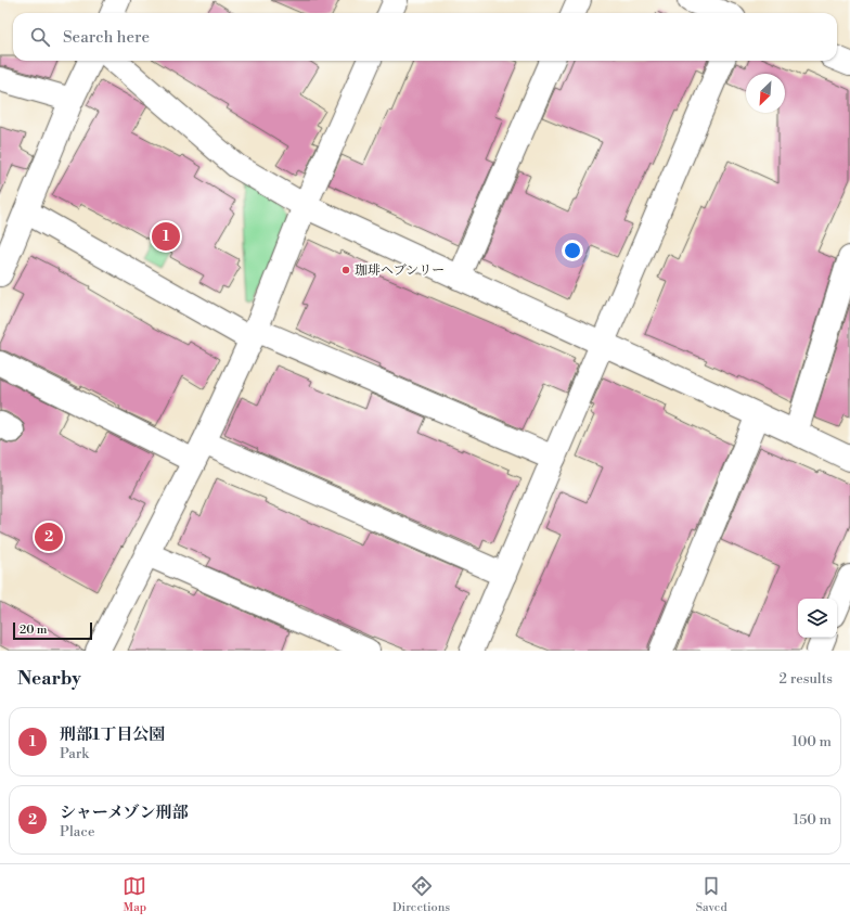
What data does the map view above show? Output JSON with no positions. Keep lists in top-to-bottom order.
{
  "places": ["珈琲ヘブンリー"],
  "scale_bar": "20 m",
  "north": "bottom left",
  "page": {
    "search": "Search here",
    "pins": ["1", "2"],
    "scale": "20 m",
    "heading": ["Nearby", "2 results"],
    "list": [
      {
        "mark": "1",
        "name": "刑部1丁目公園",
        "note": "Park",
        "value": "100 m"
      },
      {
        "mark": "2",
        "name": "シャーメゾン刑部",
        "note": "Place",
        "value": "150 m"
      }
    ],
    "nav": ["Map", "Directions", "Saved"]
  }
}
